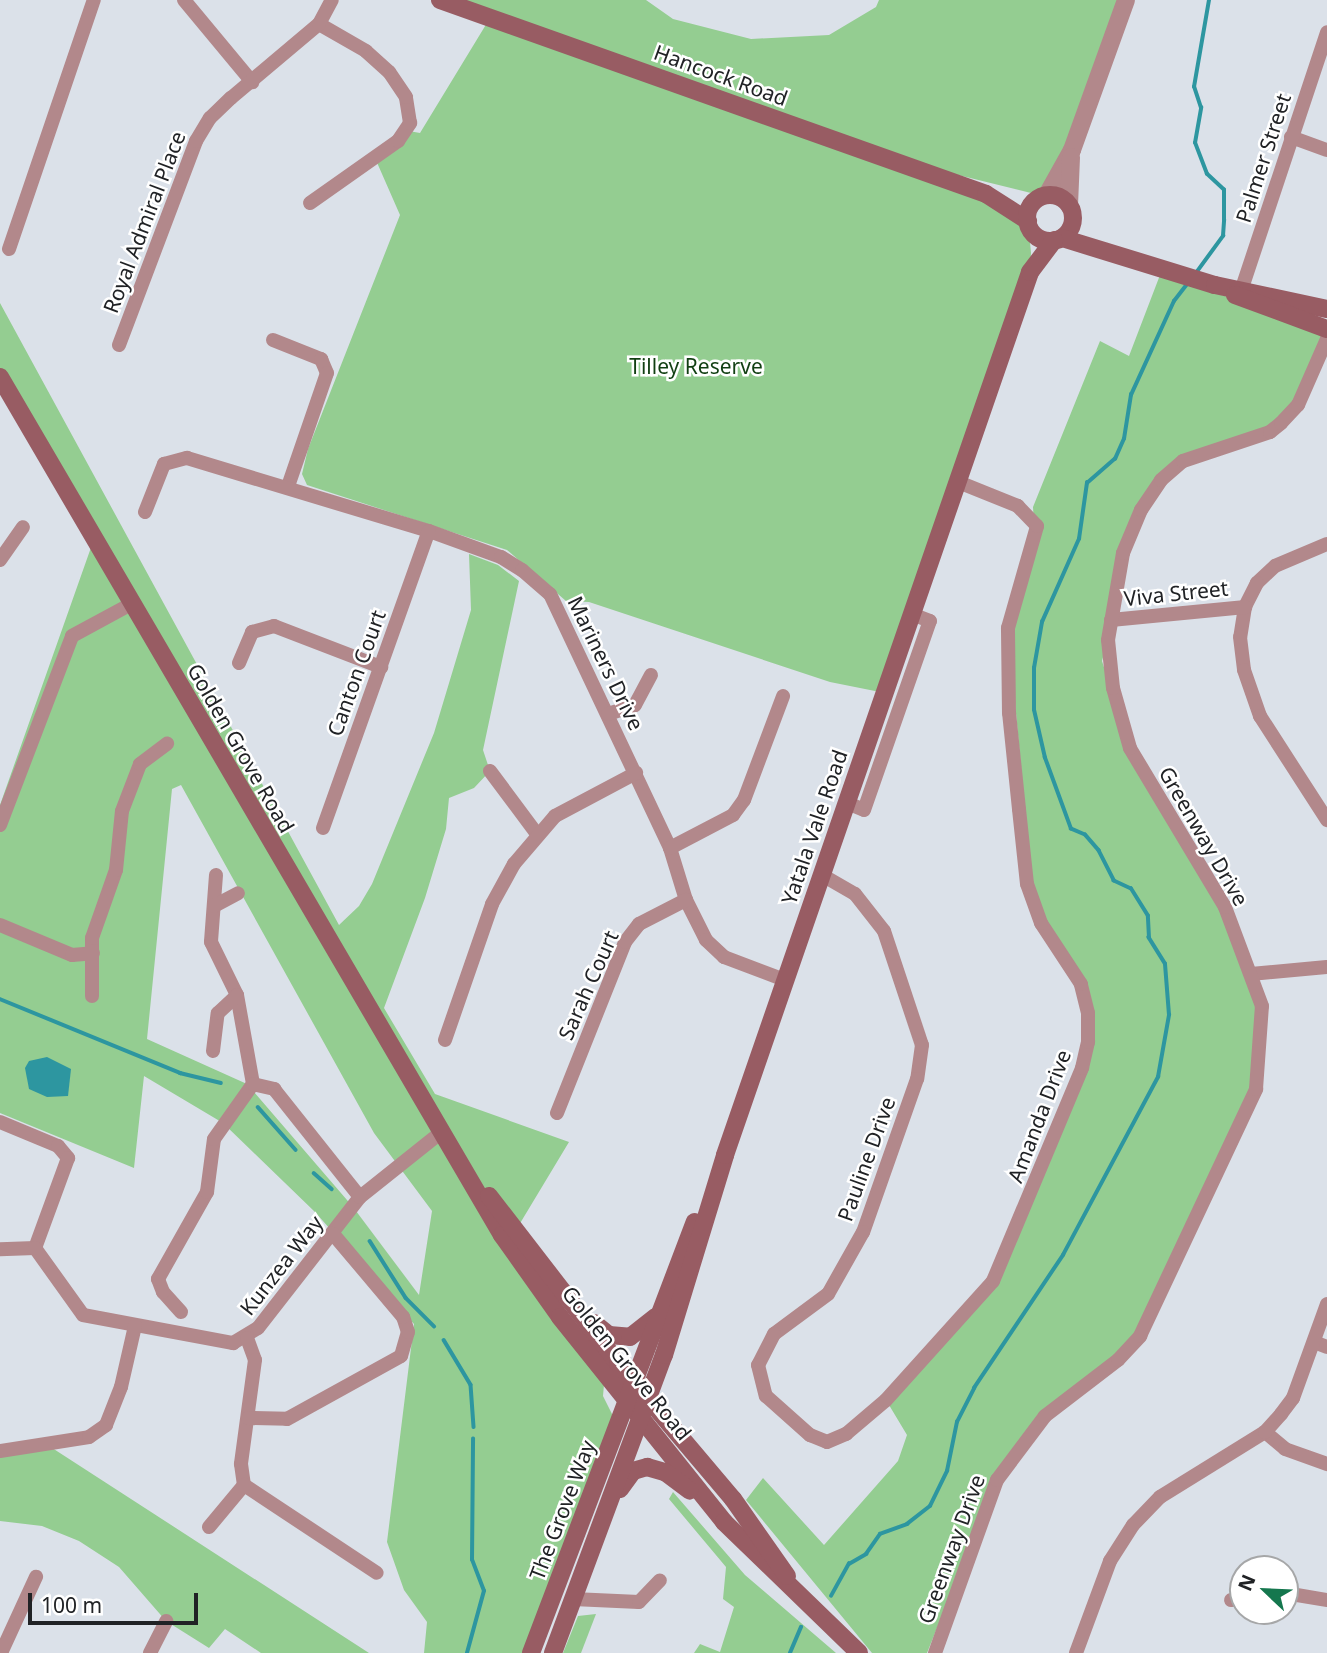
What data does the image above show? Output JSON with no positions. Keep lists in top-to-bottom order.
{
  "streets": {
    "main road": [
      "Hancock Road",
      "Golden Grove Road",
      "Yatala Vale Road",
      "The Grove Way"
    ],
    "street": [
      "Palmer Street",
      "Royal Admiral Place",
      "Viva Street",
      "Mariners Drive",
      "Canton Court",
      "Greenway Drive",
      "Sarah Court",
      "Amanda Drive",
      "Pauline Drive",
      "Kunzea Way"
    ]
  },
  "crossings": [
    ["Hancock Road", "Yatala Vale Road"],
    ["Viva Street", "Greenway Drive"],
    ["Mariners Drive", "Canton Court"],
    ["Mariners Drive", "Yatala Vale Road"],
    ["Mariners Drive", "Sarah Court"],
    ["Golden Grove Road", "Yatala Vale Road"],
    ["Golden Grove Road", "Kunzea Way"],
    ["Golden Grove Road", "The Grove Way"],
    ["Yatala Vale Road", "Amanda Drive"],
    ["Yatala Vale Road", "Pauline Drive"],
    ["Yatala Vale Road", "The Grove Way"],
    ["Amanda Drive", "Pauline Drive"]
  ],
  "parks": ["Tilley Reserve"],
  "scale_bar": "100 m",
  "north": "top left"
}
